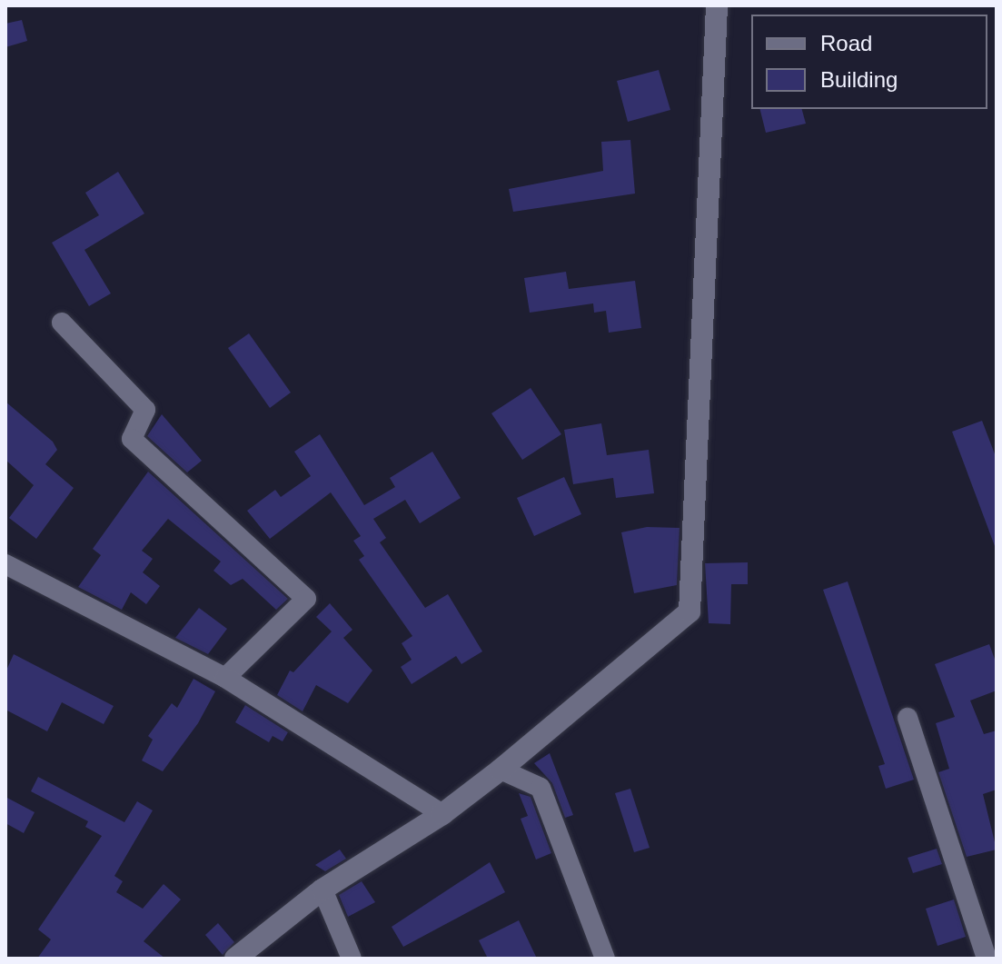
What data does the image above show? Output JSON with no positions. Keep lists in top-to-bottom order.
{
  "legend": ["Road", "Building"]
}
